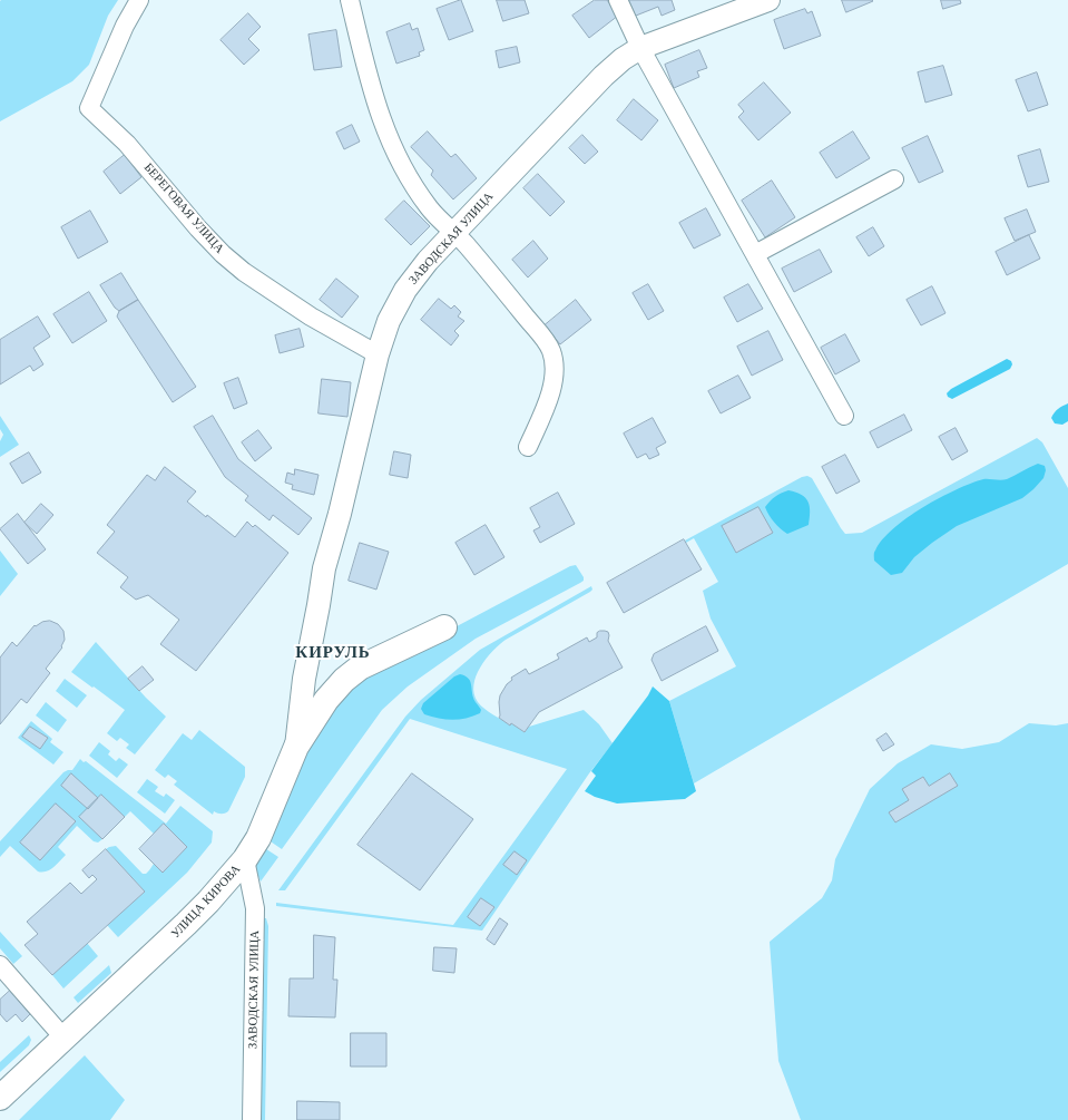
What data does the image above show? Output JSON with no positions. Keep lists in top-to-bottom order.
{
  "streets": {
    "main road": ["УЛИЦА КИРОВА"],
    "street": ["БЕРЕГОВАЯ УЛИЦА", "ЗАВОДСКАЯ УЛИЦА"]
  },
  "crossings": [
    ["БЕРЕГОВАЯ УЛИЦА", "ЗАВОДСКАЯ УЛИЦА"],
    ["ЗАВОДСКАЯ УЛИЦА", "УЛИЦА КИРОВА"]
  ],
  "districts": ["КИРУЛЬ"]
}
